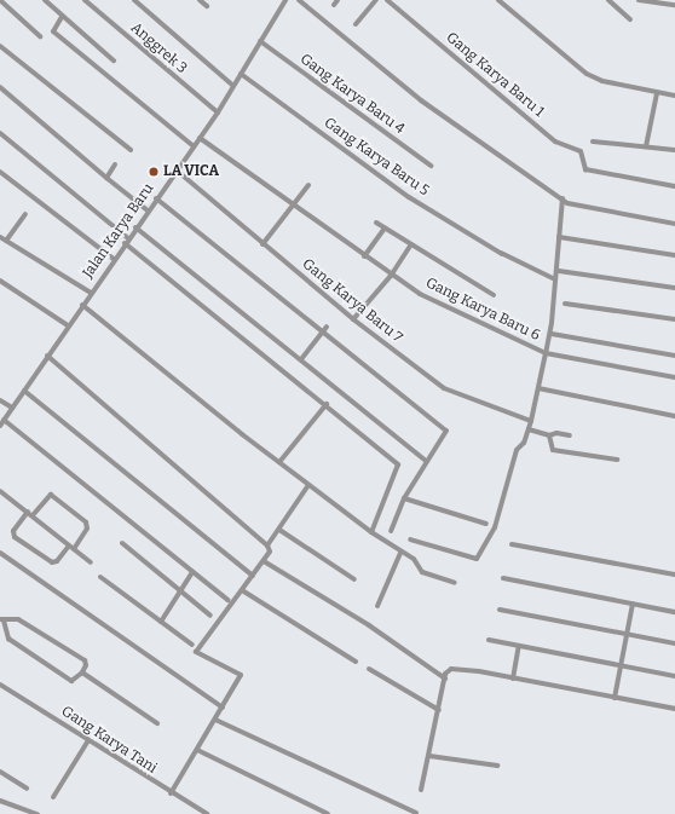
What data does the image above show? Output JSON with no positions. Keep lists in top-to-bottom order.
{
  "streets": {
    "street": [
      "Anggrek 3",
      "Gang Karya Baru 1",
      "Gang Karya Baru 4",
      "Gang Karya Baru 5",
      "Jalan Karya Baru",
      "Gang Karya Baru 7",
      "Gang Karya Baru 6",
      "Gang Karya Tani"
    ]
  },
  "crossings": [
    ["Anggrek 3", "Jalan Karya Baru"],
    ["Gang Karya Baru 4", "Jalan Karya Baru"],
    ["Gang Karya Baru 5", "Jalan Karya Baru"],
    ["Jalan Karya Baru", "Gang Karya Baru 7"],
    ["Jalan Karya Baru", "Gang Karya Baru 6"],
    ["Gang Karya Baru 7", "Gang Karya Baru 6"]
  ],
  "places": ["LA VICA"]
}
